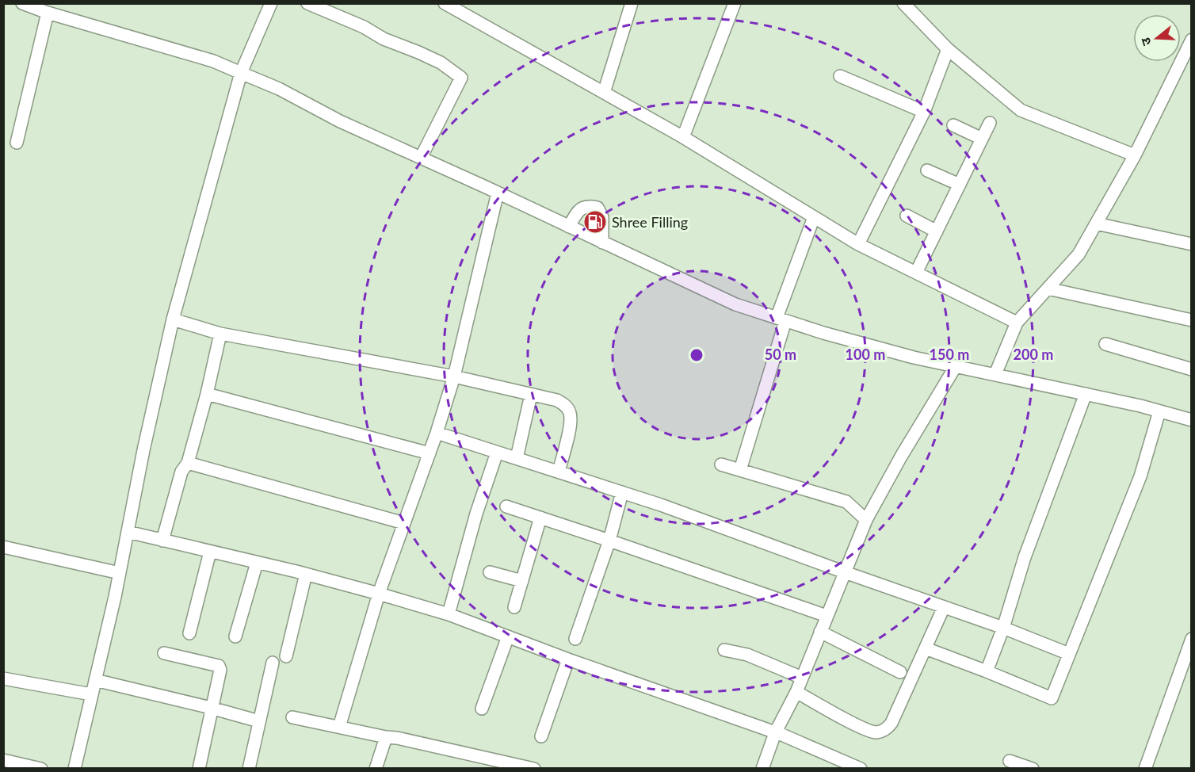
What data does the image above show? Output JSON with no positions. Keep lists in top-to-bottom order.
{
  "places": {
    "fuel station": ["Shree Filling"]
  },
  "north": "left",
  "rings": [
    "50 m",
    "100 m",
    "150 m",
    "200 m"
  ]
}
